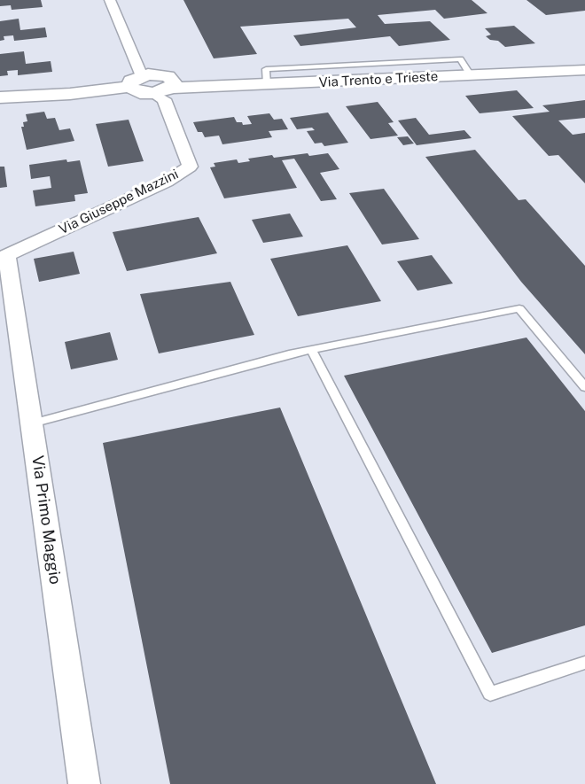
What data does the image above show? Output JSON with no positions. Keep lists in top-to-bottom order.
{
  "streets": {
    "street": ["Via Trento e Trieste", "Via Giuseppe Mazzini", "Via Primo Maggio"]
  },
  "crossings": [
    ["Via Trento e Trieste", "Via Giuseppe Mazzini"],
    ["Via Giuseppe Mazzini", "Via Primo Maggio"]
  ]
}
